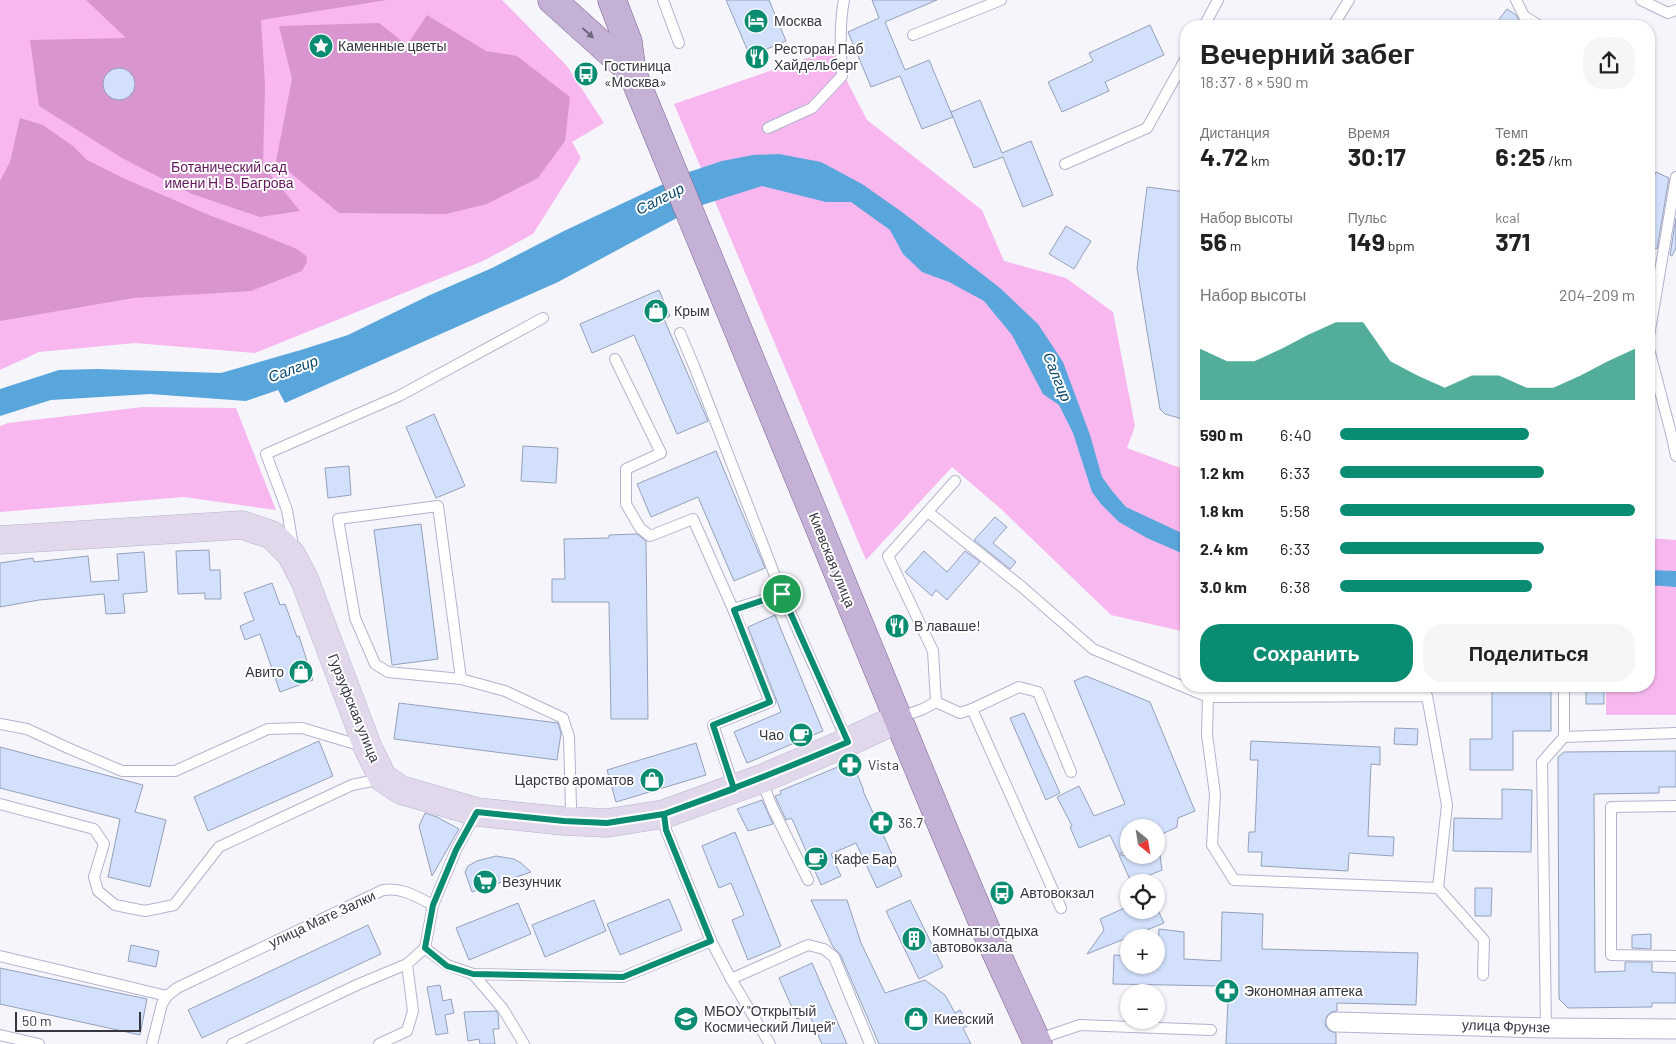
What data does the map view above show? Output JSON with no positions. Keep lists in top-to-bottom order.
{
  "streets": {
    "main road": ["Киевская улица", "Гурзуфская улица"],
    "street": ["улица Фрунзе"],
    "lane": ["улица Мате Залки"]
  },
  "crossings": [
    ["Киевская улица", "Гурзуфская улица"]
  ],
  "water": ["Салгир"],
  "parks": ["Ботанический сад имени Н. В. Багрова"],
  "places": {
    "hotel": ["Москва"],
    "place": ["Каменные цветы"],
    "restaurant": ["Ресторан Паб Хайдельберг", "В лаваше!"],
    "bus stop": ["Гостиница «Москва»", "Автовокзал"],
    "shop": [
      "Крым",
      "Авито",
      "Царство ароматов",
      "Киевский"
    ],
    "cafe": ["Чао", "Кафе Бар"],
    "pharmacy": ["Vista", "36.7", "Экономная аптека"],
    "supermarket": ["Везунчик"],
    "building": ["Комнаты отдыха автовокзала"],
    "school or university": ["МБОУ \"Открытый Космический Лицей\""]
  },
  "scale_bar": "50 m",
  "north": "bottom right",
  "page": {
    "heading": ["Вечерний забег", "18:37 · 8 × 590 m"],
    "stats": [
      ["Дистанция", "4.72 km"],
      ["Время", "30:17"],
      ["Темп", "6:25 /km"],
      ["Набор высоты", "56 m"],
      ["Пульс", "149 bpm"],
      ["kcal", "371"]
    ],
    "chart": ["Набор высоты", "204–209 m"],
    "list": [
      {
        "name": "590 m",
        "note": "6:40"
      },
      {
        "name": "1.2 km",
        "note": "6:33"
      },
      {
        "name": "1.8 km",
        "note": "5:58"
      },
      {
        "name": "2.4 km",
        "note": "6:33"
      },
      {
        "name": "3.0 km",
        "note": "6:38"
      }
    ],
    "buttons": ["Сохранить", "Поделиться"],
    "map_buttons": ["+", "−"],
    "scale": "50 m"
  }
}
